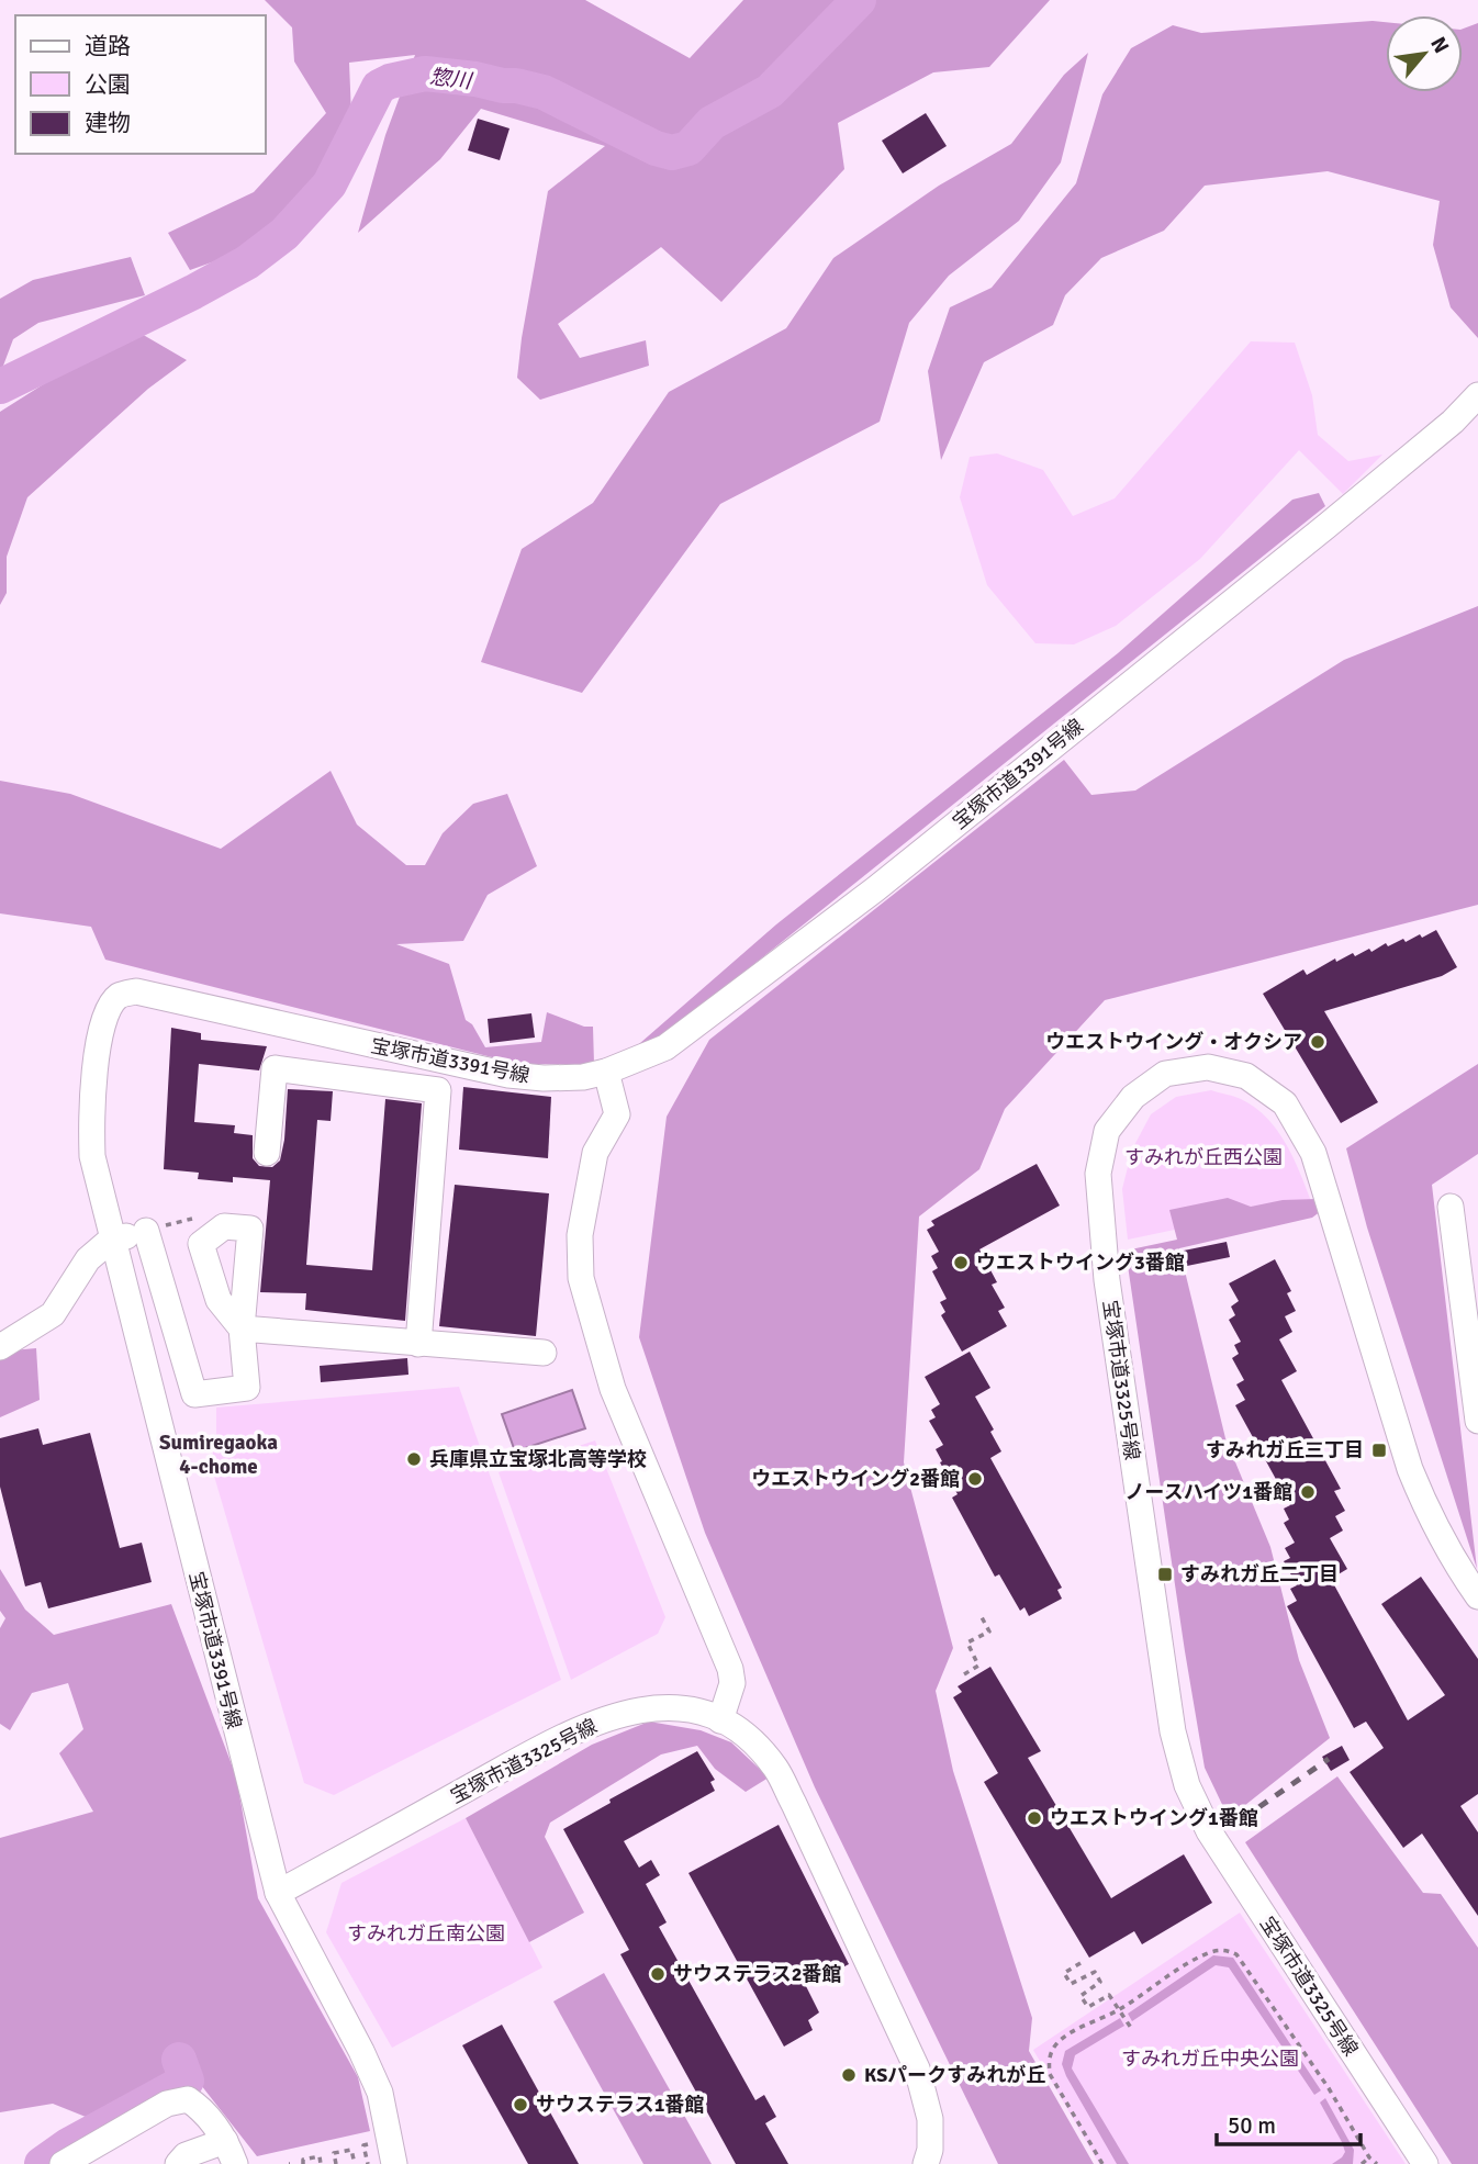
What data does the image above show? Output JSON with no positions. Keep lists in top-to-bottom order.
{
  "streets": {
    "street": ["宝塚市道3391号線", "宝塚市道3325号線"]
  },
  "crossings": [
    ["宝塚市道3391号線", "宝塚市道3325号線"]
  ],
  "districts": ["Sumiregaoka 4-chome"],
  "water": ["惣川"],
  "parks": ["すみれが丘西公園", "すみれガ丘南公園", "すみれガ丘中央公園"],
  "places": {
    "other": [
      "ウエストウイング・オクシア",
      "ウエストウイング3番館",
      "兵庫県立宝塚北高等学校",
      "ウエストウイング2番館",
      "ノースハイツ1番館",
      "ウエストウイング1番館",
      "サウステラス2番館",
      "KSパークすみれが丘",
      "サウステラス1番館"
    ],
    "transit": ["すみれガ丘三丁目", "すみれガ丘二丁目"]
  },
  "legend": ["道路", "公園", "建物"],
  "scale_bar": "50 m",
  "north": "top right"
}
